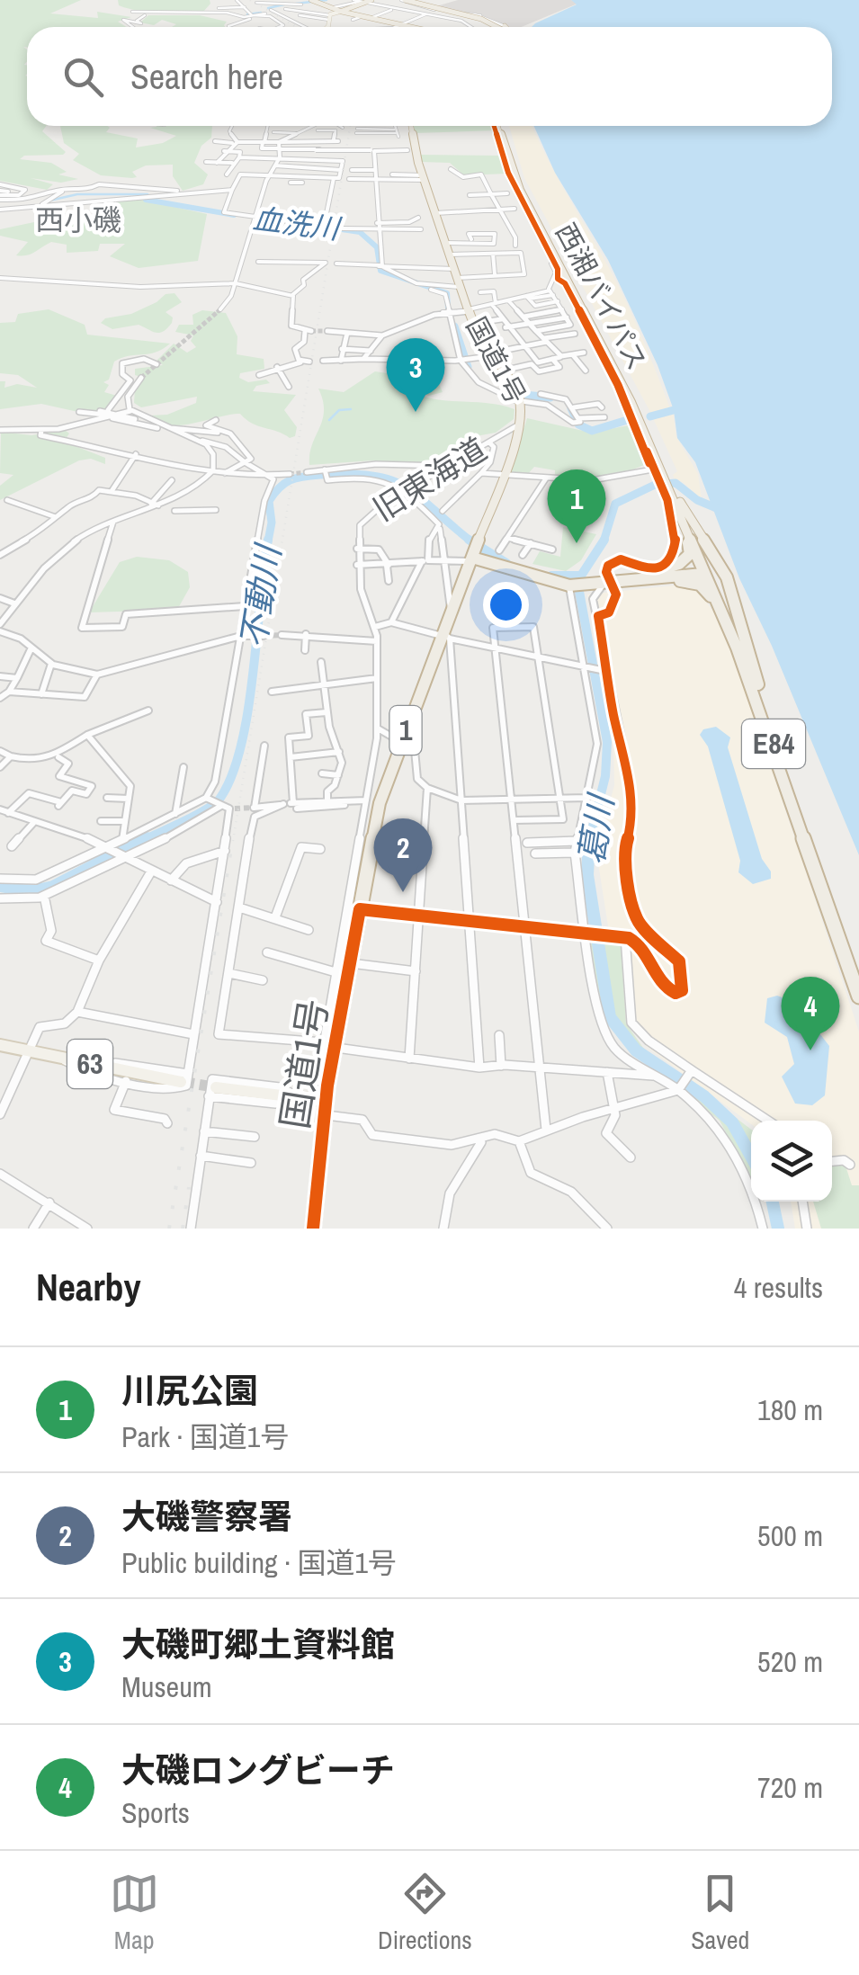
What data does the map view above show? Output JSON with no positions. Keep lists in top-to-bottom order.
{
  "streets": {
    "highway": [
      "西湘バイパス",
      "国道1号",
      "1",
      "E84"
    ],
    "main road": ["63"],
    "street": ["旧東海道"]
  },
  "crossings": [
    ["国道1号", "旧東海道"]
  ],
  "districts": ["西小磯"],
  "water": ["血洗川", "不動川", "葛川"],
  "page": {
    "search": "Search here",
    "pins": [
      "3",
      "1",
      "2",
      "4"
    ],
    "heading": ["Nearby", "4 results"],
    "list": [
      {
        "mark": "1",
        "name": "川尻公園",
        "note": "Park · 国道1号",
        "value": "180 m"
      },
      {
        "mark": "2",
        "name": "大磯警察署",
        "note": "Public building · 国道1号",
        "value": "500 m"
      },
      {
        "mark": "3",
        "name": "大磯町郷土資料館",
        "note": "Museum",
        "value": "520 m"
      },
      {
        "mark": "4",
        "name": "大磯ロングビーチ",
        "note": "Sports",
        "value": "720 m"
      }
    ],
    "nav": ["Map", "Directions", "Saved"]
  }
}
